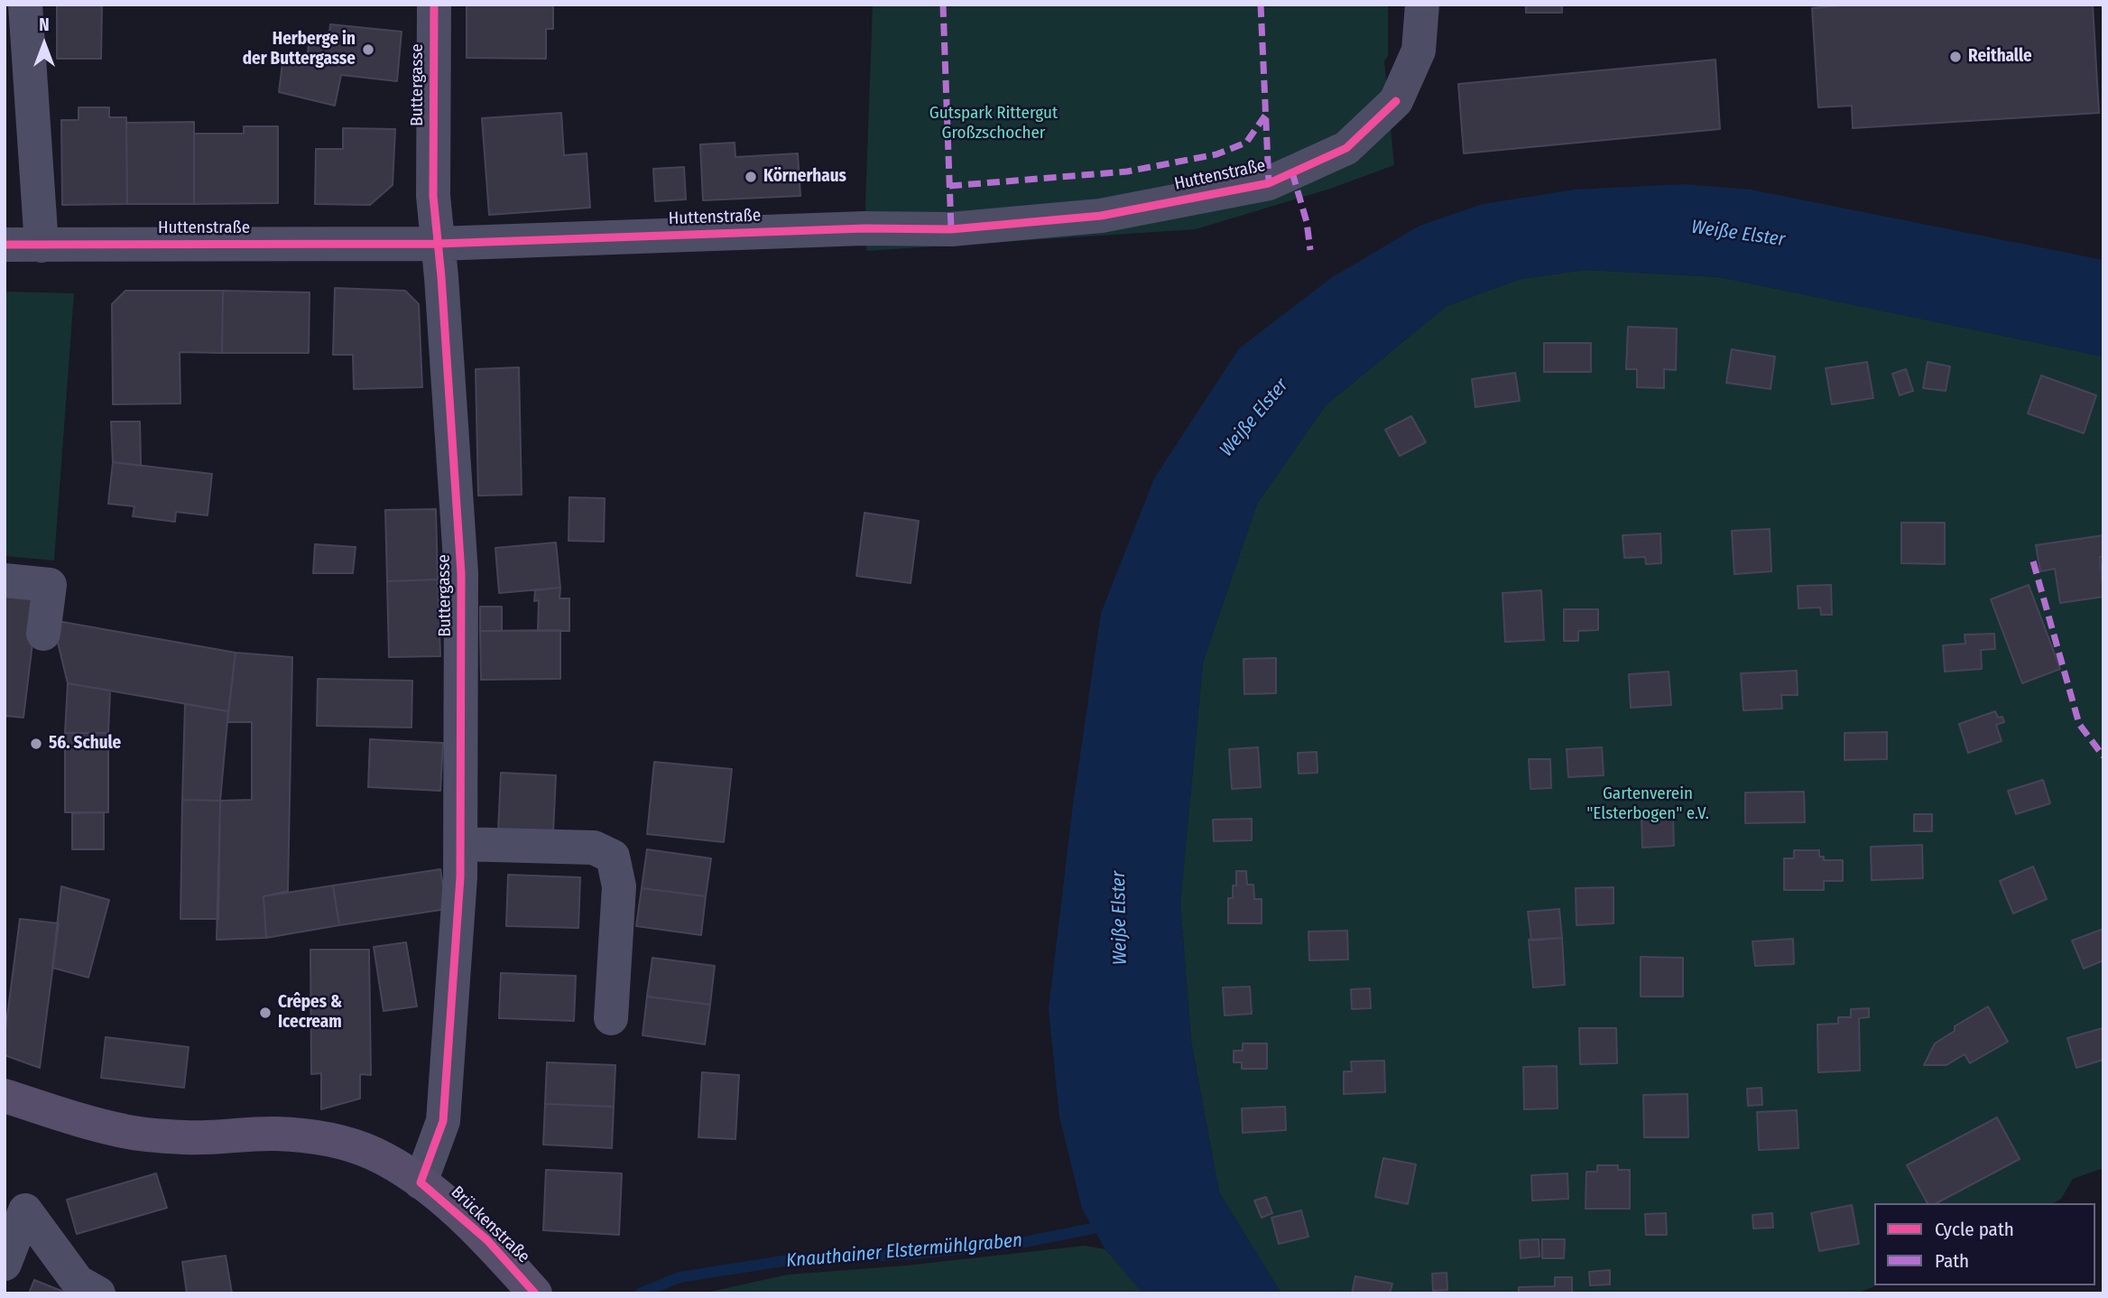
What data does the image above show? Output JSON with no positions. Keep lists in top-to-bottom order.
{
  "streets": {
    "main road": ["Brückenstraße"],
    "street": ["Buttergasse", "Huttenstraße"]
  },
  "crossings": [
    ["Buttergasse", "Huttenstraße"],
    ["Buttergasse", "Brückenstraße"]
  ],
  "water": ["Weiße Elster", "Knauthainer Elstermühlgraben"],
  "parks": ["Gutspark Rittergut Großzschocher", "Gartenverein \"Elsterbogen\" e.V."],
  "places": [
    "Herberge in der Buttergasse",
    "Reithalle",
    "Körnerhaus",
    "56. Schule",
    "Crêpes & Icecream"
  ],
  "legend": ["Cycle path", "Path"],
  "north": "top"
}
